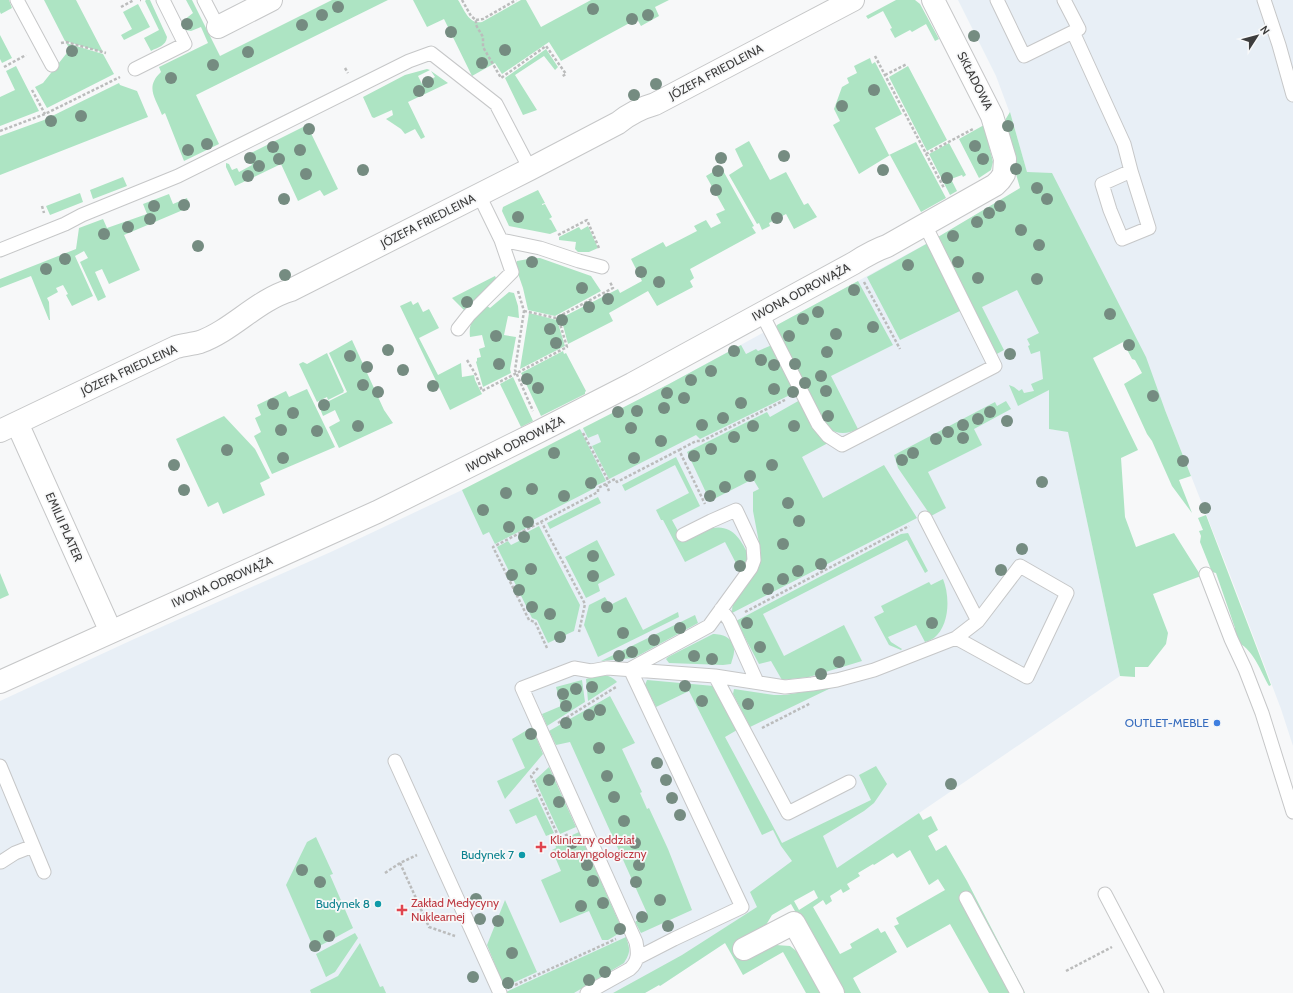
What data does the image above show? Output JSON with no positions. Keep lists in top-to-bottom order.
{
  "streets": {
    "street": [
      "JÓZEFA FRIEDLEINA",
      "SKŁADOWA",
      "IWONA ODROWĄŻA",
      "EMILII PLATER"
    ]
  },
  "crossings": [
    ["JÓZEFA FRIEDLEINA", "EMILII PLATER"],
    ["SKŁADOWA", "IWONA ODROWĄŻA"],
    ["IWONA ODROWĄŻA", "EMILII PLATER"]
  ],
  "places": {
    "other": ["OUTLET-MEBLE", "Budynek 7", "Budynek 8"],
    "health": ["Kliniczny oddział otolaryngologiczny", "Zakład Medycyny Nuklearnej"]
  },
  "north": "top right"
}
